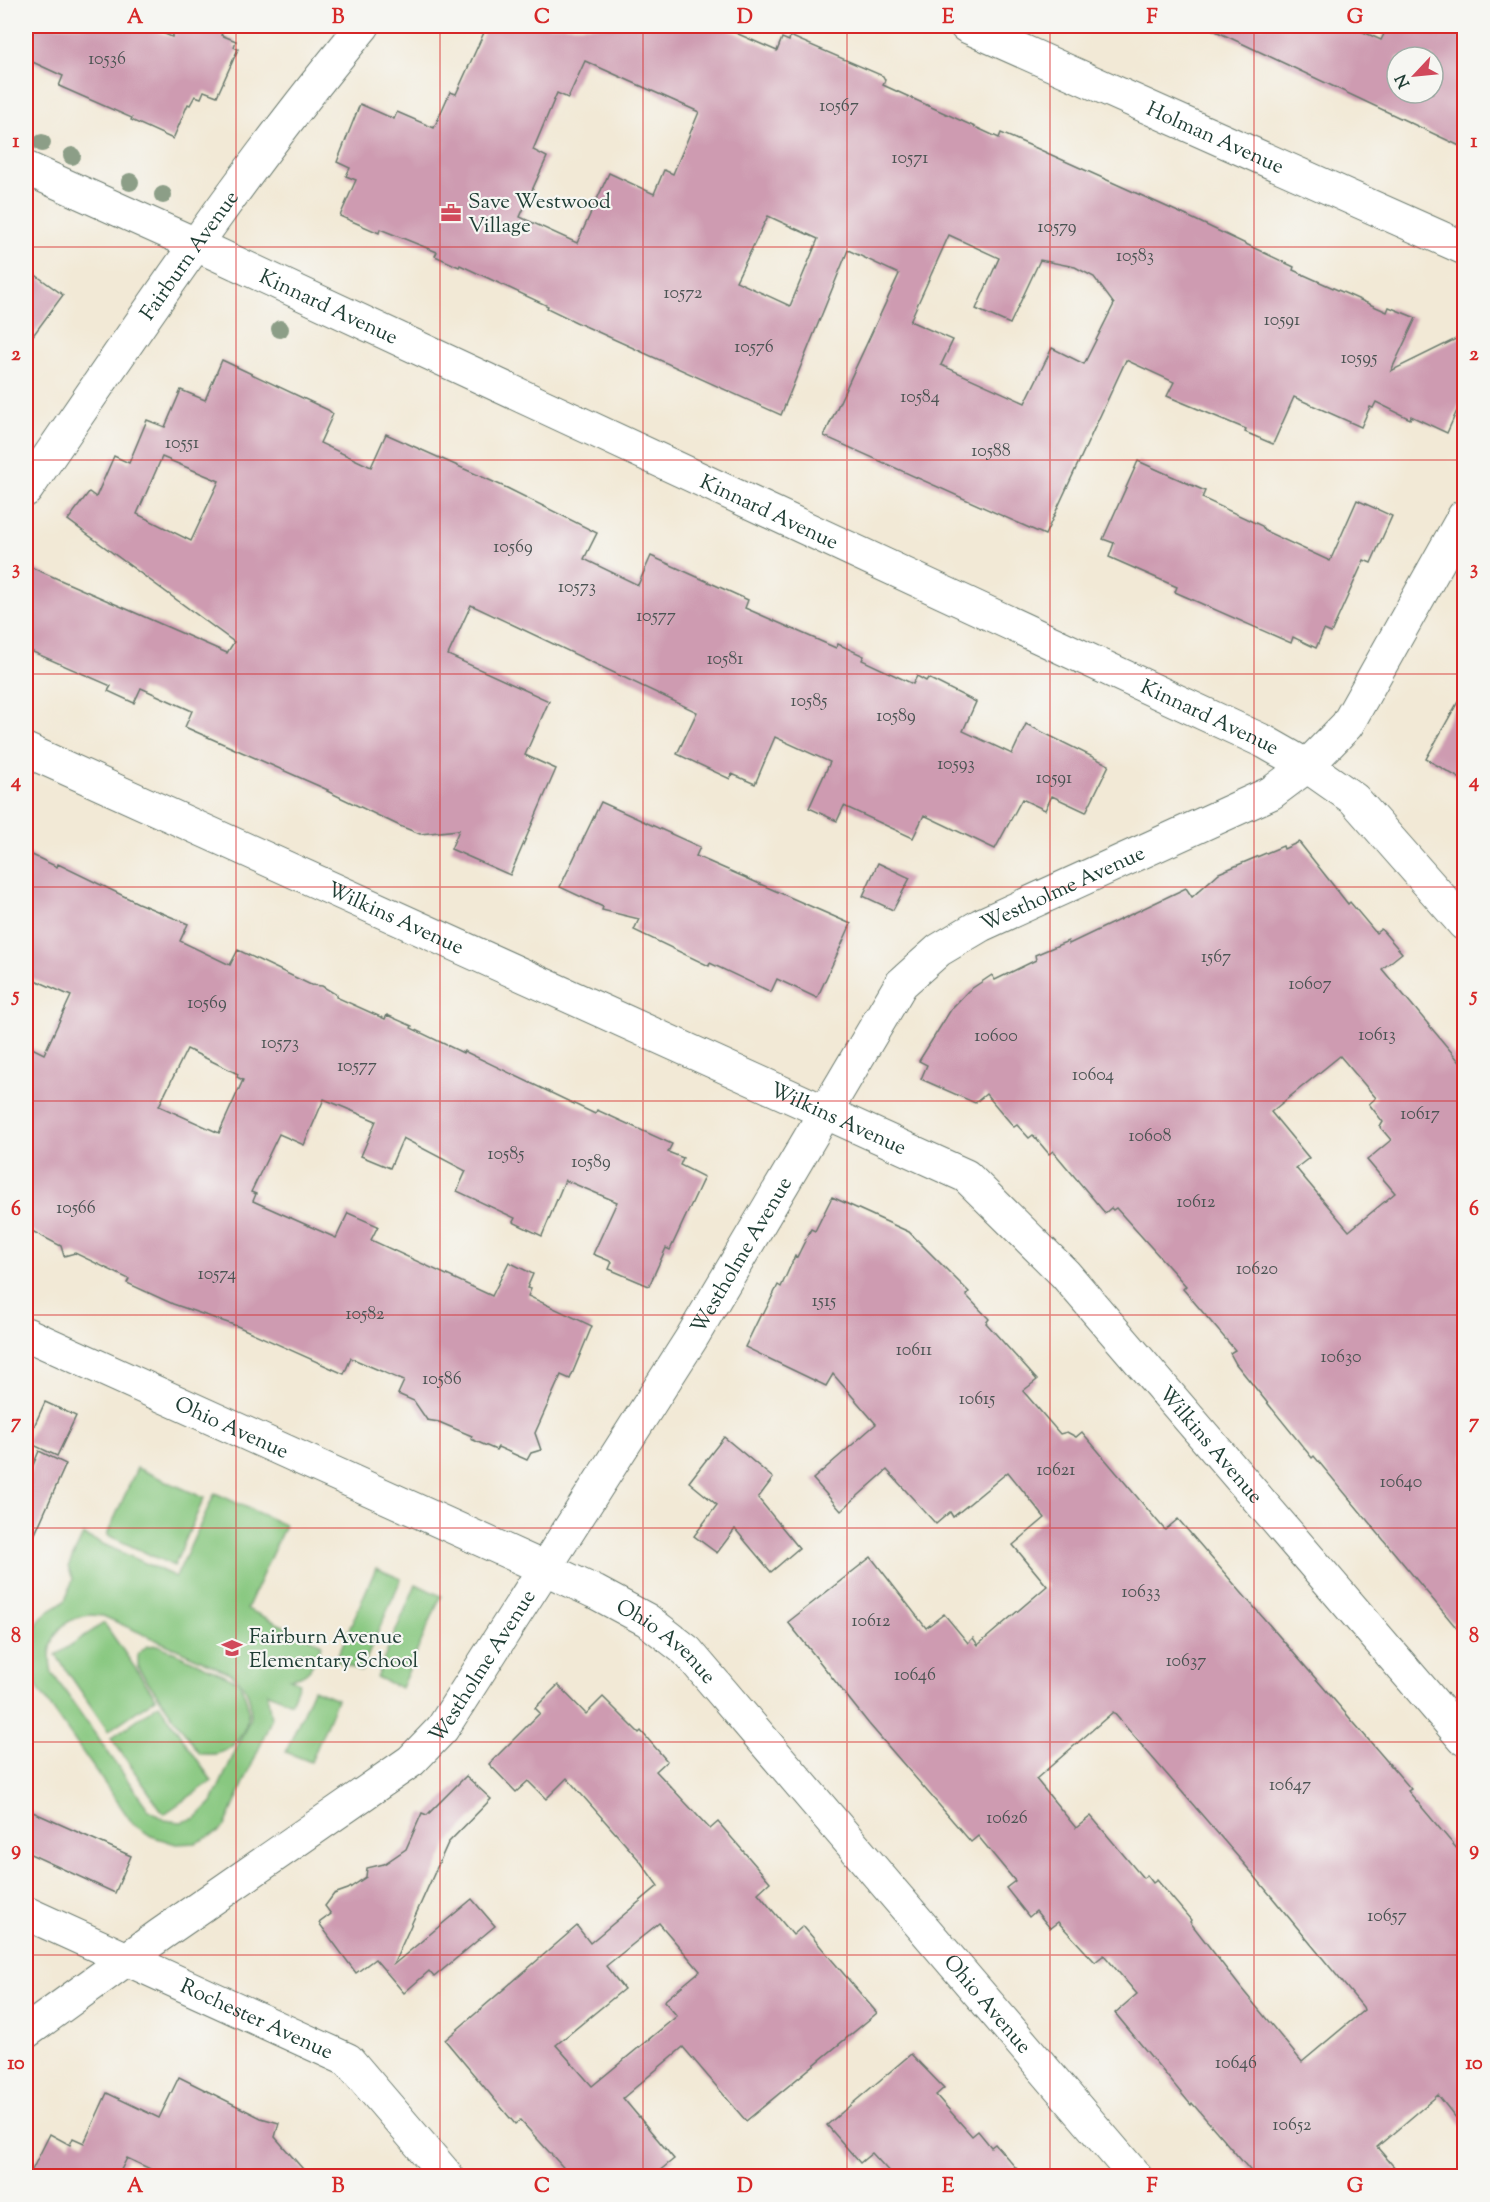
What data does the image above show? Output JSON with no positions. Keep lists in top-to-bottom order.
{
  "streets": {
    "street": [
      "Holman Avenue",
      "Fairburn Avenue",
      "Kinnard Avenue",
      "Westholme Avenue",
      "Wilkins Avenue",
      "Ohio Avenue",
      "Rochester Avenue"
    ]
  },
  "crossings": [
    ["Fairburn Avenue", "Kinnard Avenue"],
    ["Kinnard Avenue", "Westholme Avenue"],
    ["Westholme Avenue", "Wilkins Avenue"],
    ["Westholme Avenue", "Ohio Avenue"],
    ["Westholme Avenue", "Rochester Avenue"]
  ],
  "places": {
    "office": ["Save Westwood Village"],
    "school or university": ["Fairburn Avenue Elementary School"]
  },
  "house_numbers": [
    "10536",
    "10567",
    "10571",
    "10579",
    "10583",
    "10572",
    "10591",
    "10576",
    "10595",
    "10584",
    "10551",
    "10588",
    "10569",
    "10573",
    "10577",
    "10581",
    "10585",
    "10589",
    "10593",
    "10591",
    "1567",
    "10607",
    "10569",
    "10613",
    "10600",
    "10573",
    "10577",
    "10604",
    "10617",
    "10608",
    "10585",
    "10589",
    "10612",
    "10566",
    "10620",
    "10574",
    "1515",
    "10582",
    "10611",
    "10630",
    "10586",
    "10615",
    "10621",
    "10640",
    "10633",
    "10612",
    "10637",
    "10646",
    "10647",
    "10626",
    "10657",
    "10646",
    "10652"
  ],
  "north": "bottom left",
  "grid": {
    "columns": [
      "A",
      "B",
      "C",
      "D",
      "E",
      "F",
      "G"
    ],
    "rows": [
      "1",
      "2",
      "3",
      "4",
      "5",
      "6",
      "7",
      "8",
      "9",
      "10"
    ]
  }
}
